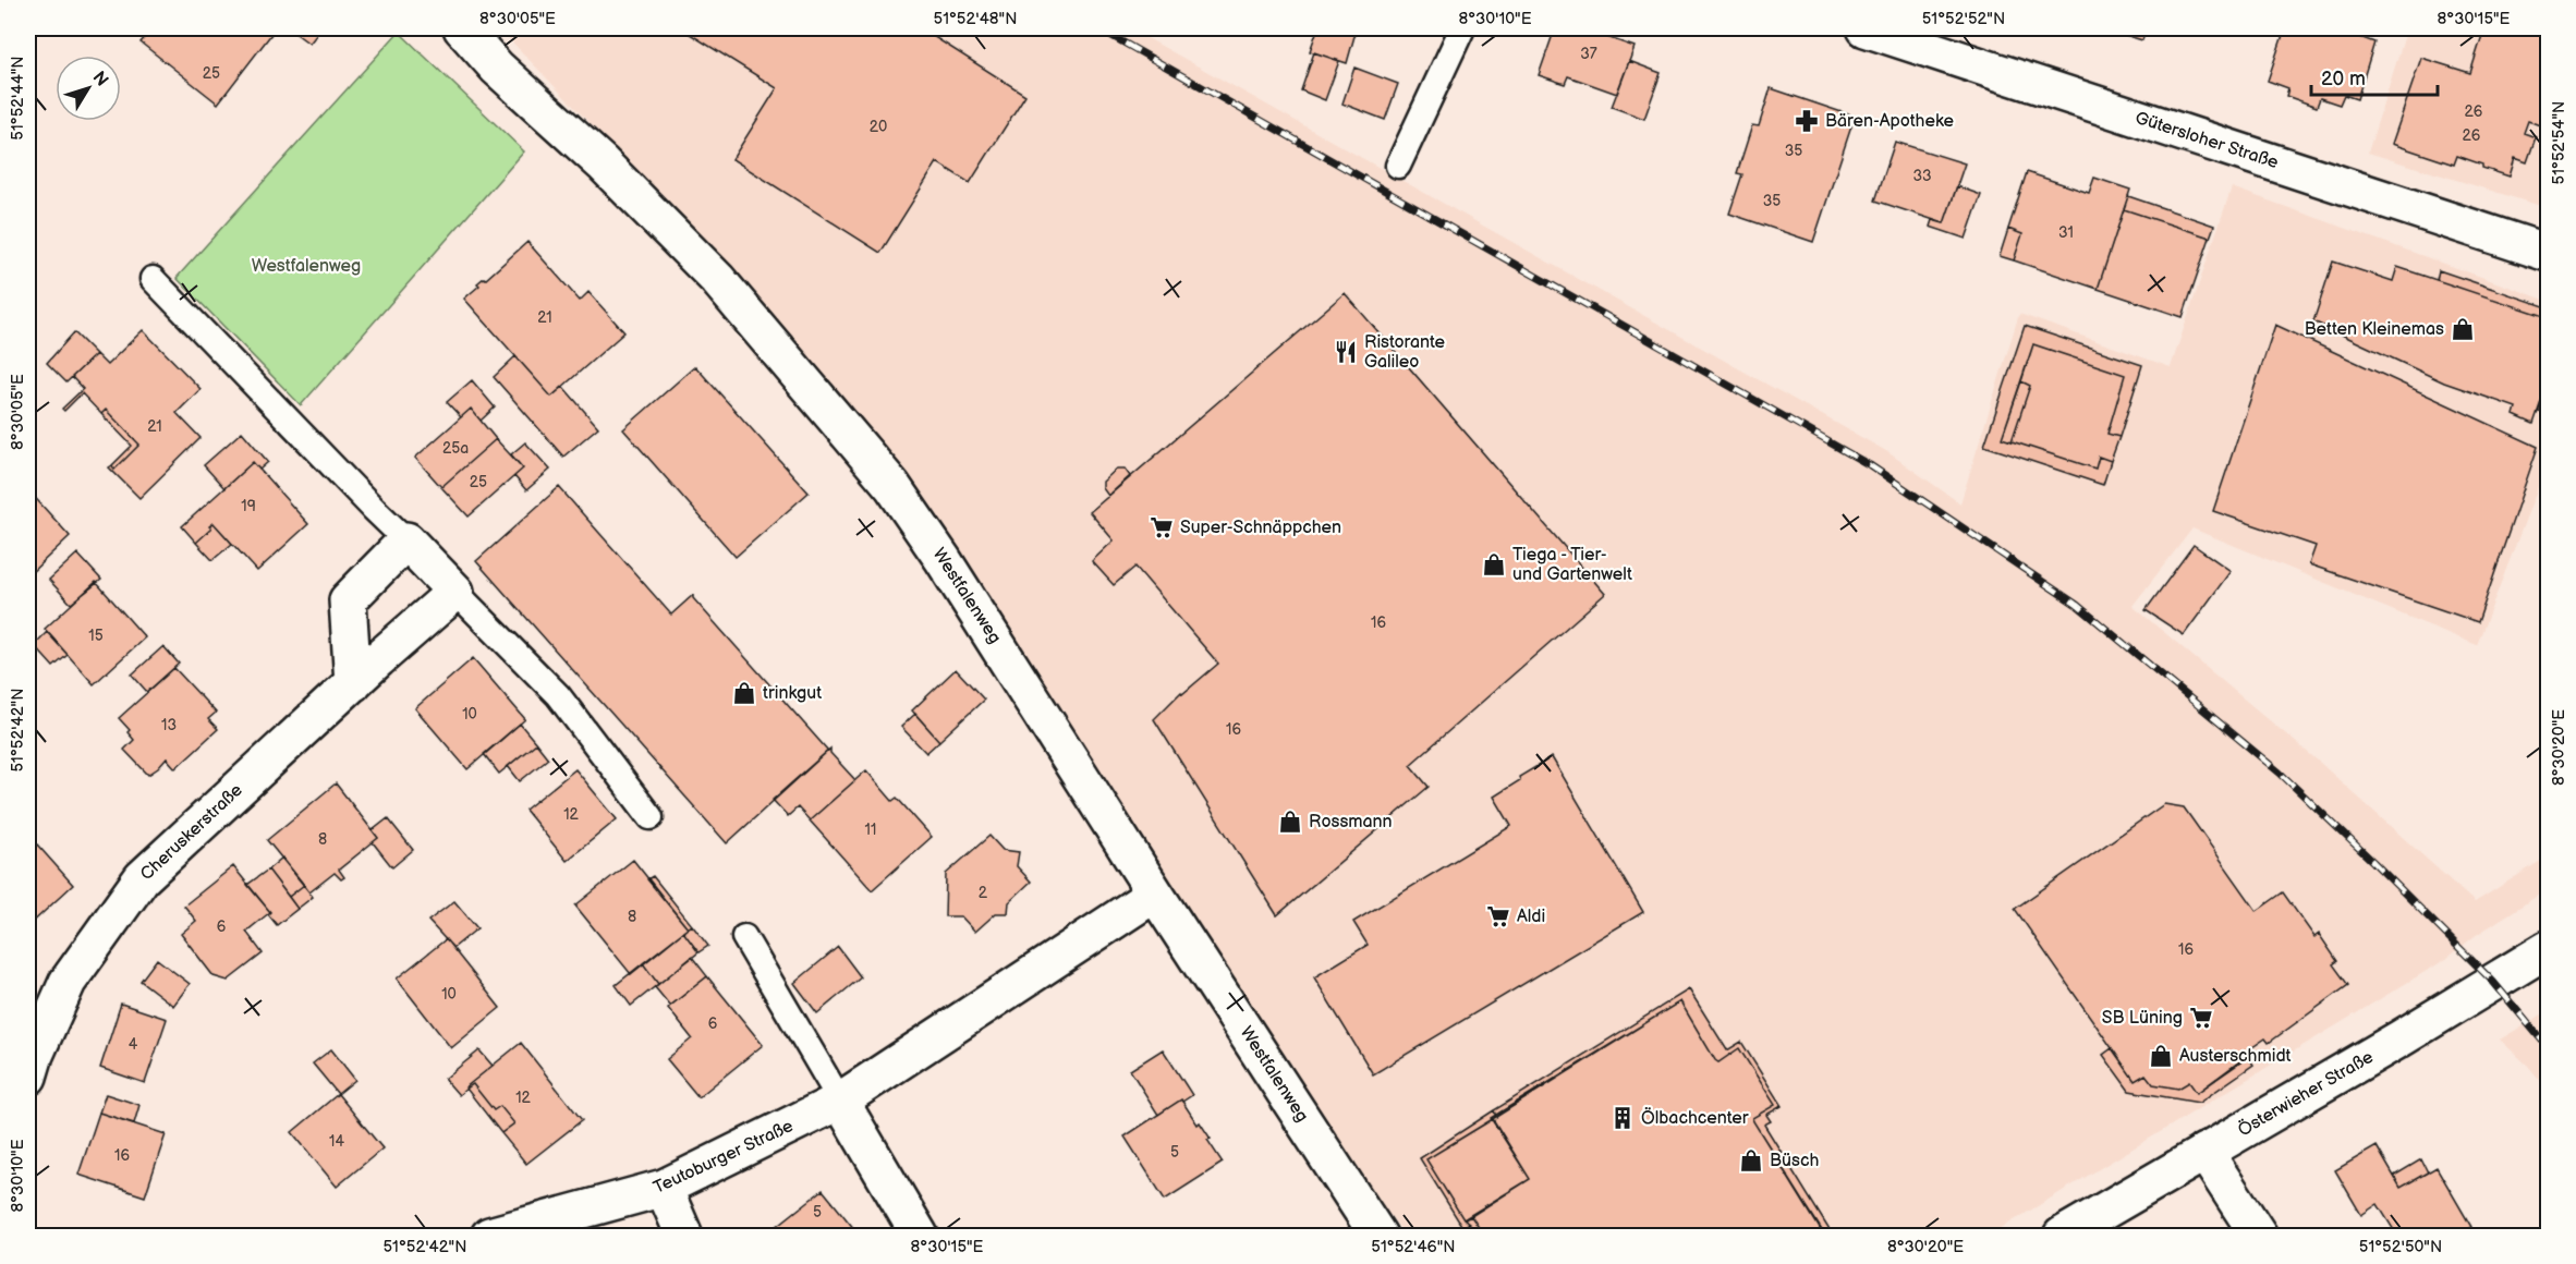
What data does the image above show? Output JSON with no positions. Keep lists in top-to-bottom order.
{
  "streets": {
    "street": [
      "Gütersloher Straße",
      "Westfalenweg",
      "Cheruskerstraße",
      "Österwieher Straße",
      "Teutoburger Straße"
    ]
  },
  "crossings": [
    ["Westfalenweg", "Teutoburger Straße"]
  ],
  "parks": ["Westfalenweg"],
  "places": {
    "pharmacy": ["Bären-Apotheke"],
    "shop": [
      "Betten Kleinemas",
      "Tiega - Tier- und Gartenwelt",
      "trinkgut",
      "Rossmann",
      "Austerschmidt",
      "Büsch"
    ],
    "restaurant": ["Ristorante Galileo"],
    "supermarket": ["Super-Schnäppchen", "Aldi", "SB Lüning"],
    "building": ["Ölbachcenter"]
  },
  "house_numbers": [
    "37",
    "25",
    "26",
    "20",
    "26",
    "35",
    "33",
    "35",
    "31",
    "21",
    "21",
    "25a",
    "25",
    "19",
    "16",
    "15",
    "10",
    "13",
    "16",
    "12",
    "11",
    "8",
    "2",
    "8",
    "6",
    "16",
    "10",
    "6",
    "4",
    "12",
    "14",
    "5",
    "16",
    "5"
  ],
  "scale_bar": "20 m",
  "north": "top right",
  "coordinates": [
    "8°30'05\"E",
    "51°52'48\"N",
    "8°30'10\"E",
    "51°52'52\"N",
    "8°30'15\"E",
    "51°52'44\"N",
    "51°52'54\"N",
    "51°52'42\"N",
    "8°30'20\"E",
    "51°52'46\"N",
    "51°52'50\"N"
  ]
}
